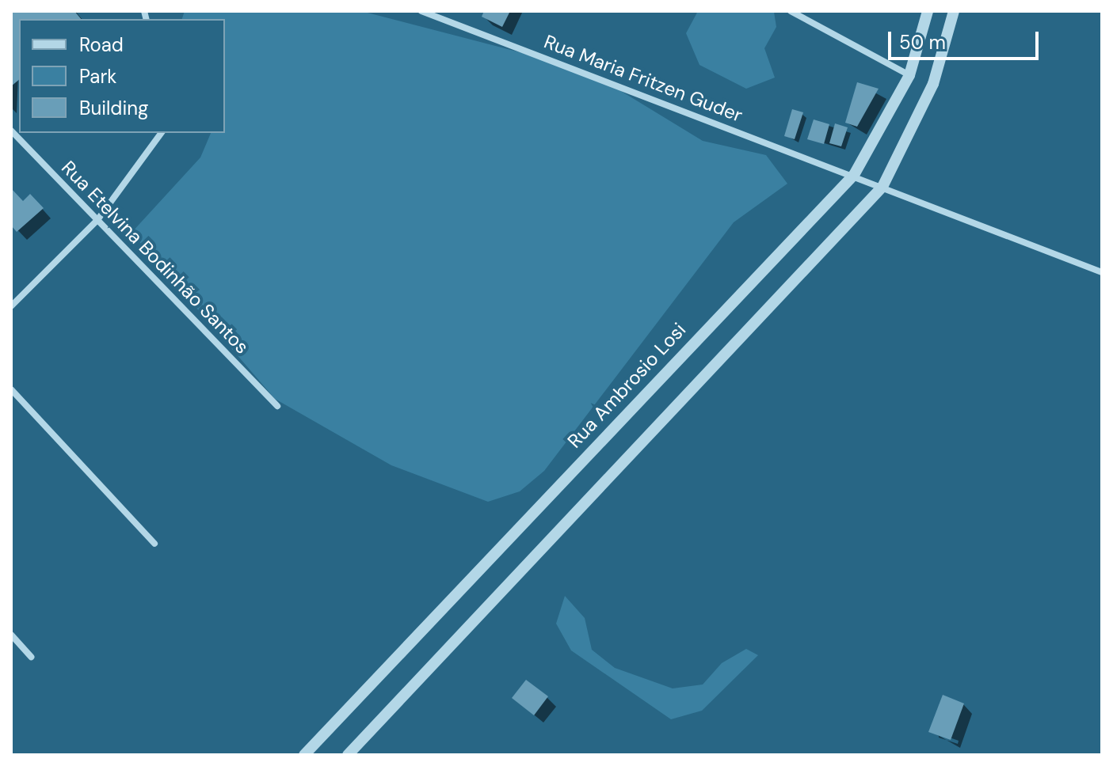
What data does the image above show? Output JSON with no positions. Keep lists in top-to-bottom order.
{
  "streets": {
    "street": ["Rua Maria Fritzen Guder", "Rua Etelvina Bodinhão Santos", "Rua Ambrosio Losi"]
  },
  "crossings": [
    ["Rua Maria Fritzen Guder", "Rua Ambrosio Losi"]
  ],
  "legend": ["Road", "Park", "Building"],
  "scale_bar": "50 m"
}
